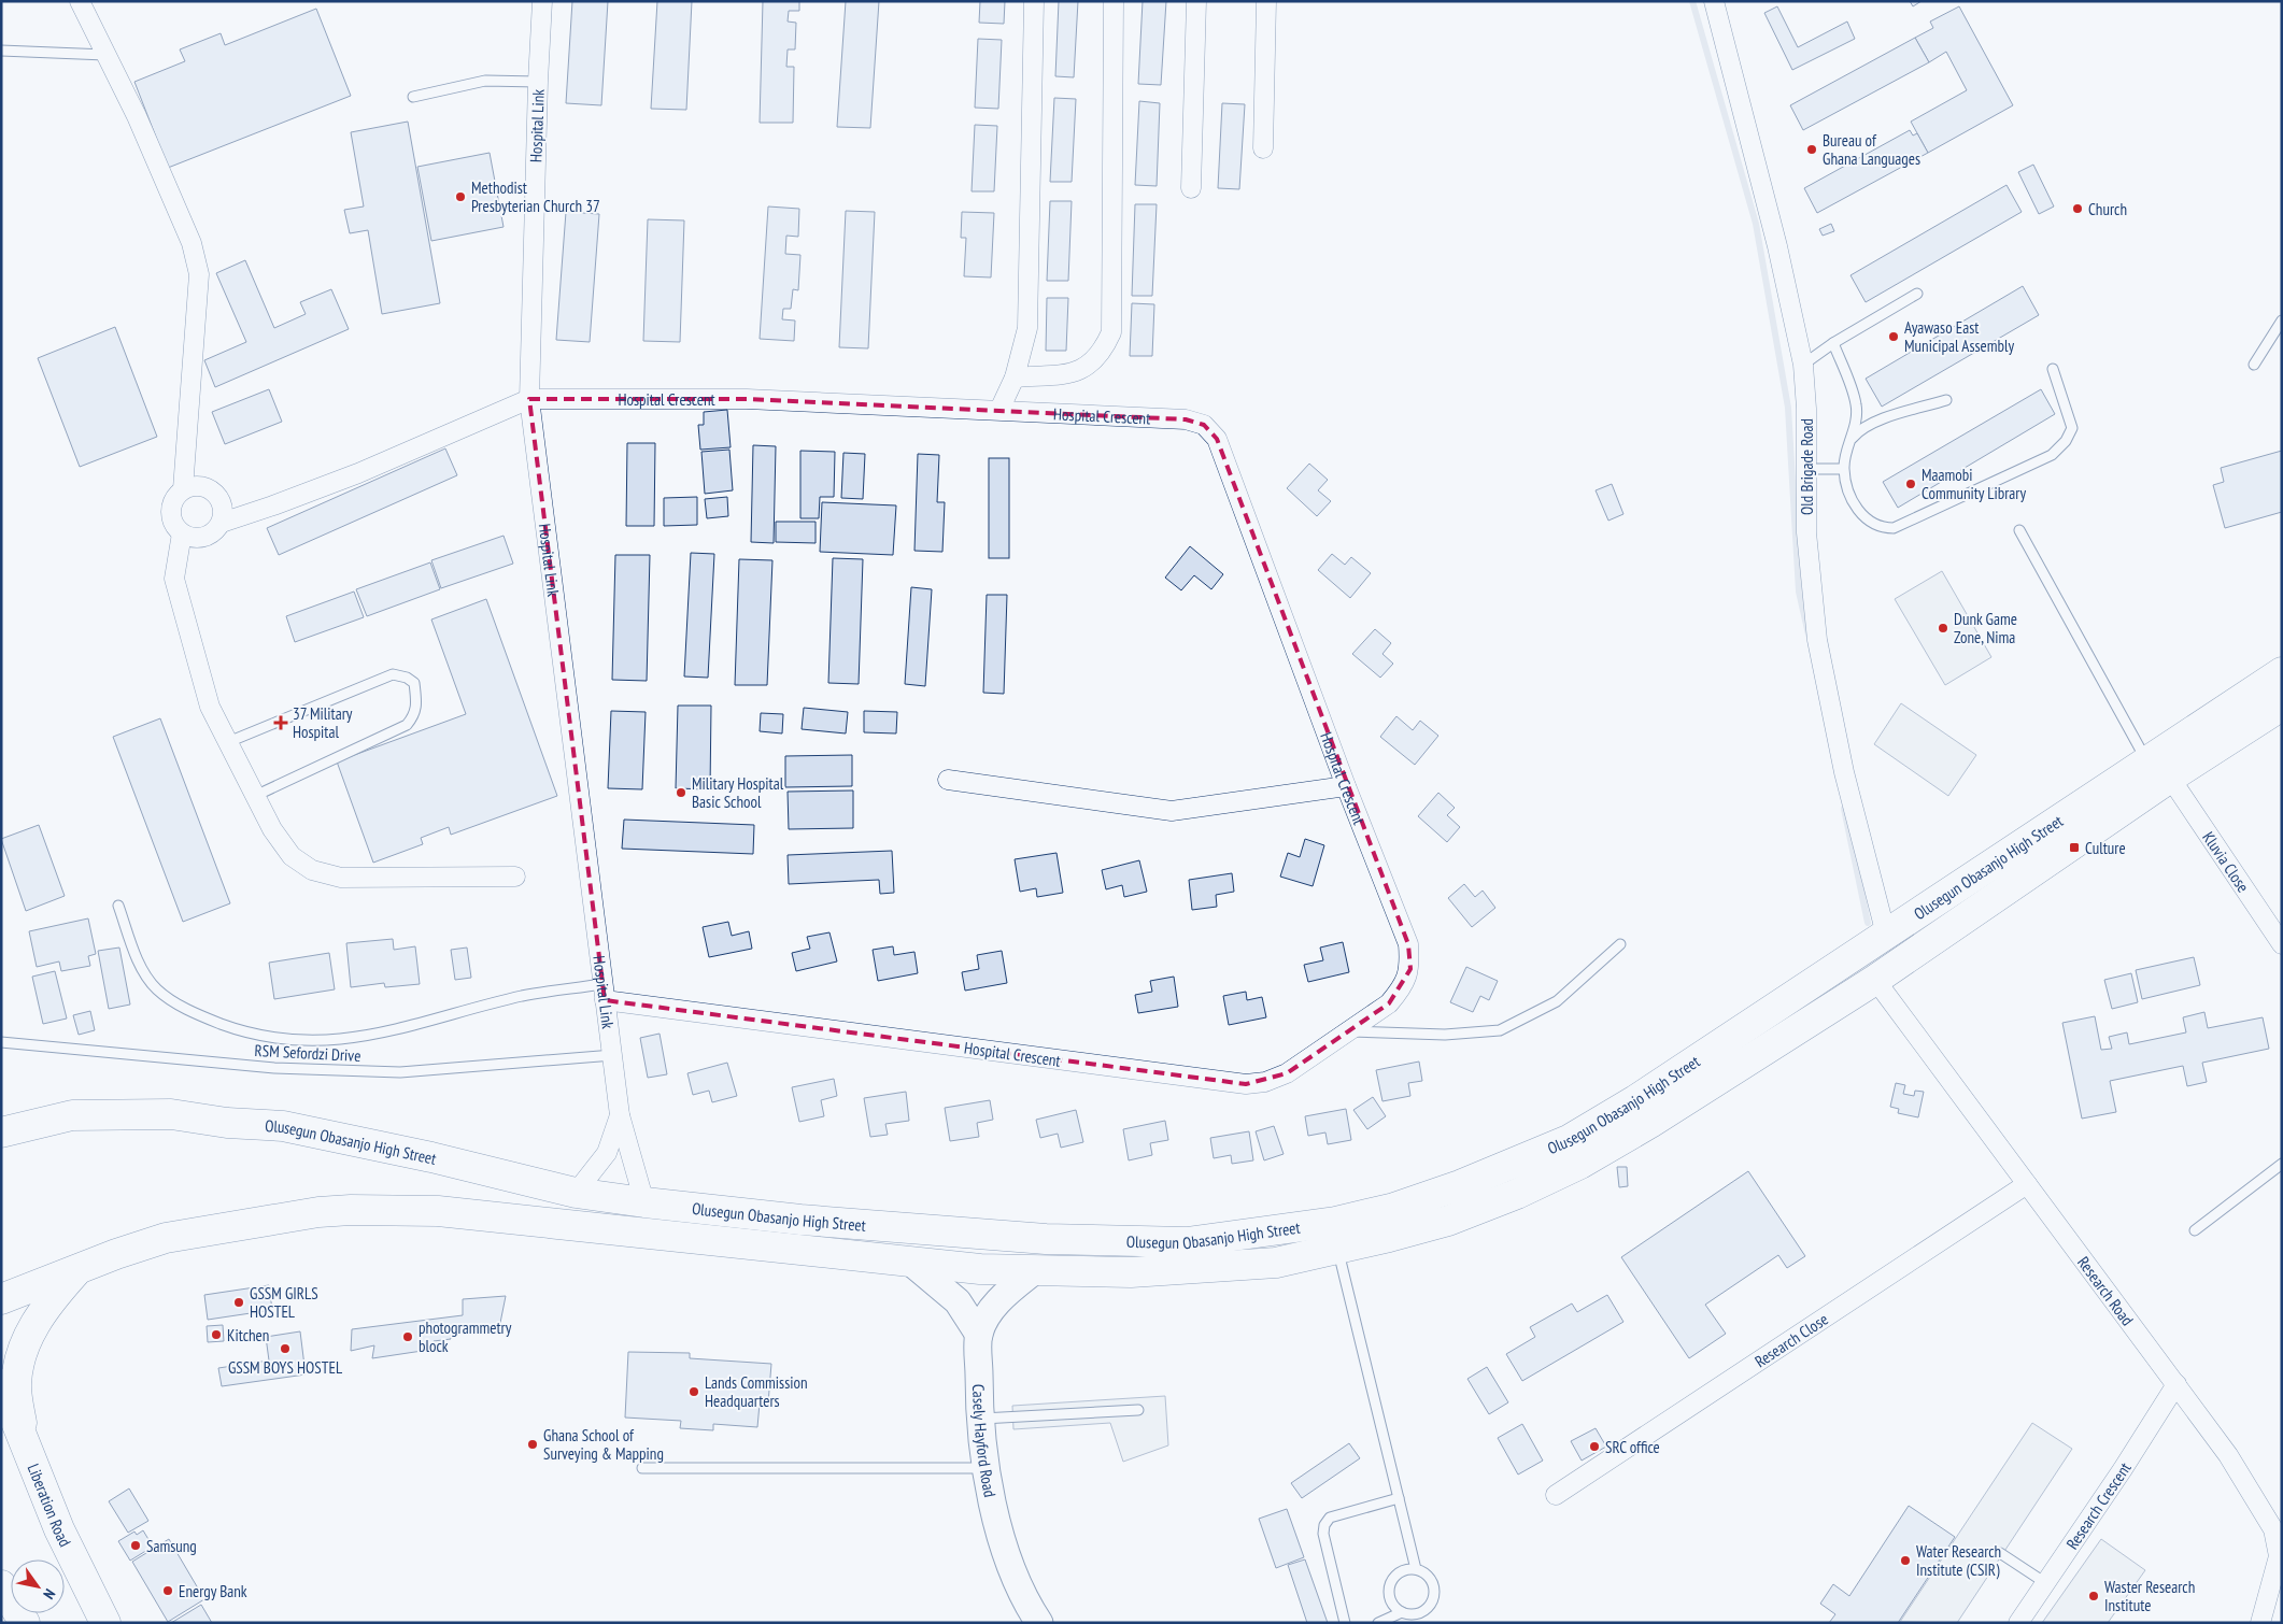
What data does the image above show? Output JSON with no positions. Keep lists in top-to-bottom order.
{
  "streets": {
    "main road": ["Olusegun Obasanjo High Street", "Liberation Road"],
    "street": [
      "Hospital Link",
      "Hospital Crescent",
      "Old Brigade Road",
      "Kluvia Close",
      "Research Road",
      "Research Close",
      "Casely Hayford Road",
      "Research Crescent"
    ],
    "lane": ["RSM Sefordzi Drive"]
  },
  "crossings": [
    ["Hospital Link", "Hospital Crescent"],
    ["Hospital Link", "Olusegun Obasanjo High Street"],
    ["Hospital Link", "RSM Sefordzi Drive"],
    ["Old Brigade Road", "Olusegun Obasanjo High Street"],
    ["Kluvia Close", "Olusegun Obasanjo High Street"],
    ["Olusegun Obasanjo High Street", "Research Road"],
    ["Research Road", "Research Close"],
    ["Research Road", "Research Crescent"]
  ],
  "places": {
    "other": [
      "Bureau of Ghana Languages",
      "Methodist Presbyterian Church 37",
      "Church",
      "Ayawaso East Municipal Assembly",
      "Maamobi Community Library",
      "Dunk Game Zone, Nima",
      "Military Hospital Basic School",
      "GSSM GIRLS HOSTEL",
      "Kitchen",
      "photogrammetry block",
      "GSSM BOYS HOSTEL",
      "Lands Commission Headquarters",
      "Ghana School of Surveying & Mapping",
      "SRC office",
      "Samsung",
      "Water Research Institute (CSIR)",
      "Energy Bank",
      "Waster Research Institute"
    ],
    "health": ["37 Military Hospital"],
    "transit": ["Culture"]
  },
  "north": "bottom right"
}
